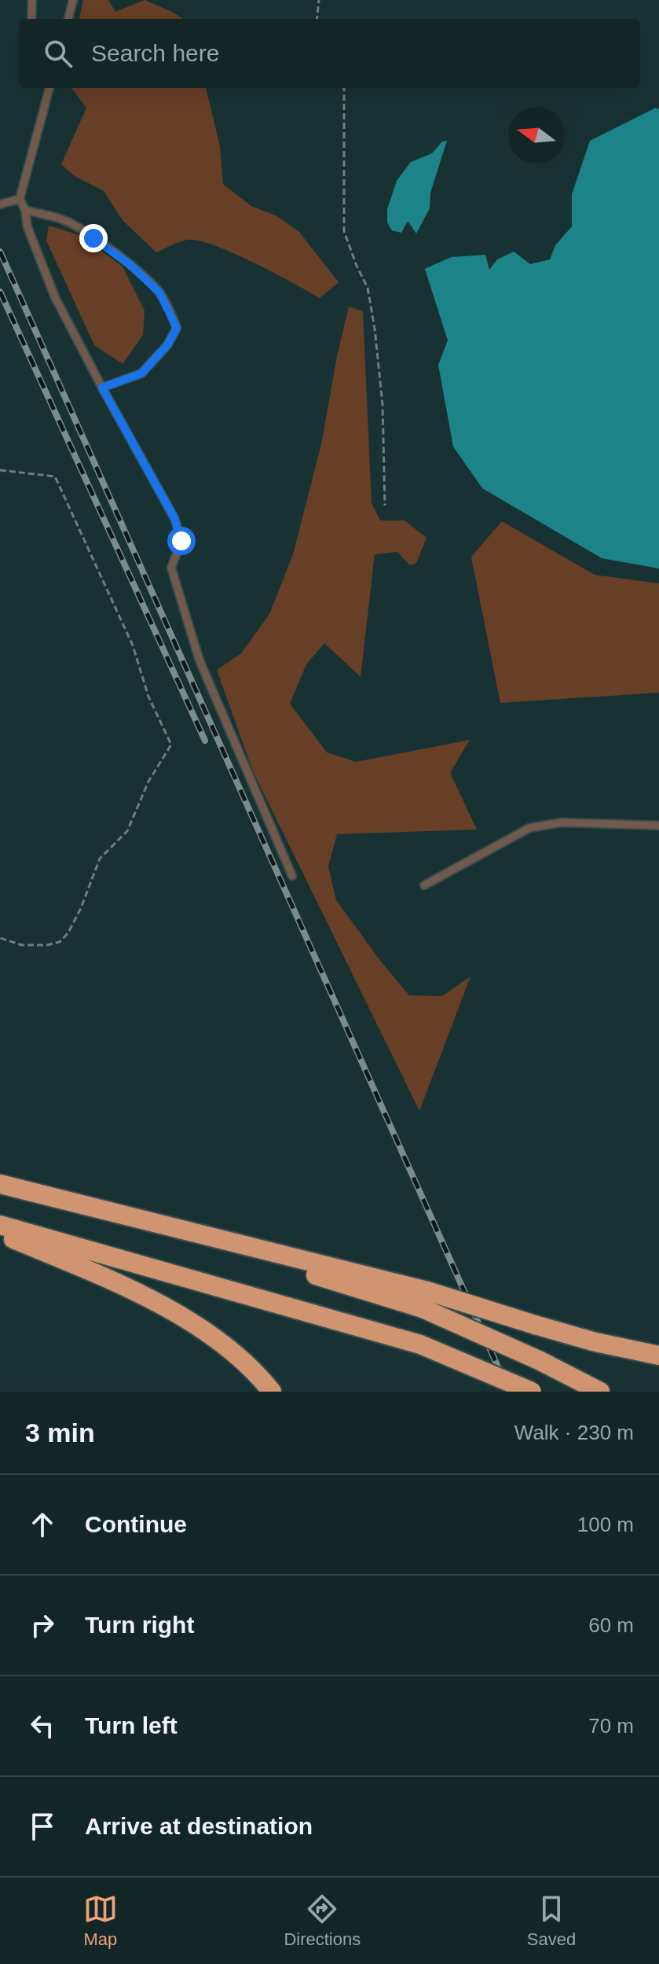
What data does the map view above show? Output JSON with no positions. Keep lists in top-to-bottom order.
{
  "north": "left",
  "page": {
    "search": "Search here",
    "heading": ["3 min", "Walk · 230 m"],
    "list": [
      ["Continue", "100 m"],
      ["Turn right", "60 m"],
      ["Turn left", "70 m"],
      "Arrive at destination"
    ],
    "nav": ["Map", "Directions", "Saved"]
  }
}
